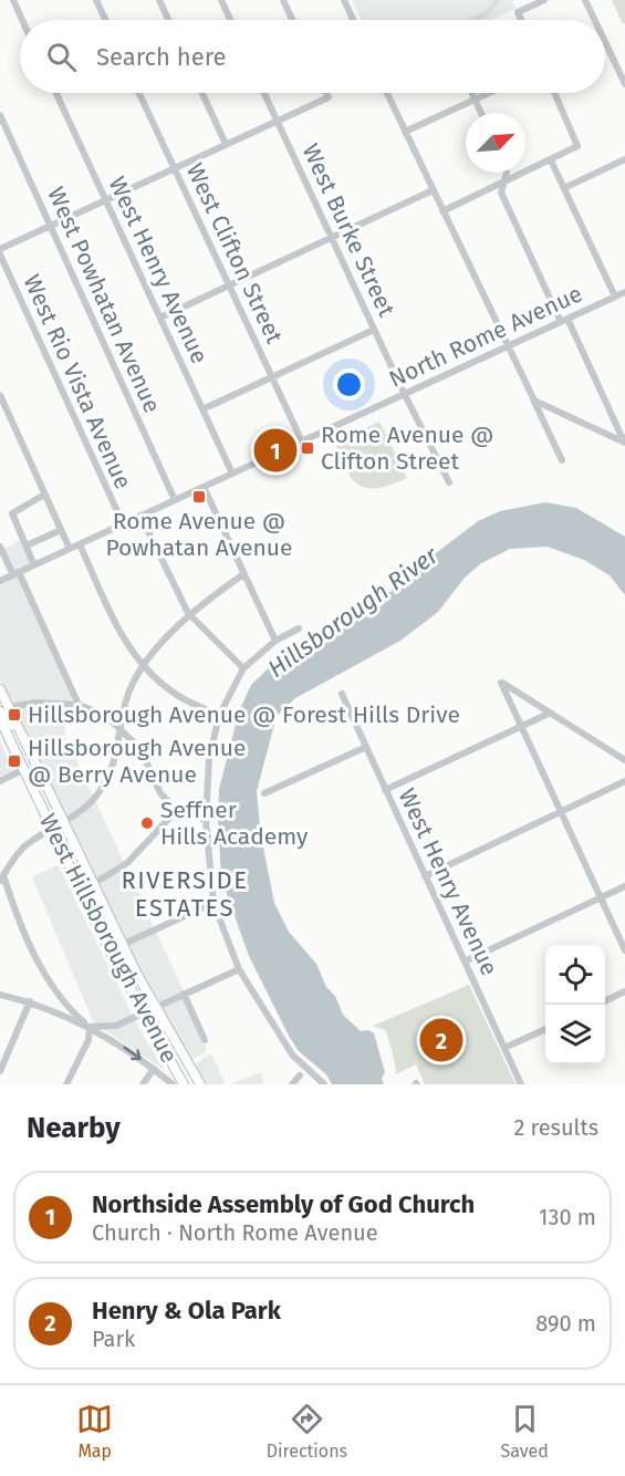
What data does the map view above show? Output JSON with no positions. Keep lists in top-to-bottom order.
{
  "streets": {
    "main road": ["West Hillsborough Avenue"],
    "street": [
      "West Burke Street",
      "West Clifton Street",
      "West Henry Avenue",
      "West Powhatan Avenue",
      "North Rome Avenue",
      "West Rio Vista Avenue"
    ]
  },
  "crossings": [
    ["West Burke Street", "North Rome Avenue"],
    ["West Clifton Street", "North Rome Avenue"],
    ["West Henry Avenue", "North Rome Avenue"],
    ["West Powhatan Avenue", "North Rome Avenue"],
    ["North Rome Avenue", "West Rio Vista Avenue"]
  ],
  "districts": ["RIVERSIDE ESTATES"],
  "water": ["Hillsborough River"],
  "places": {
    "transit": [
      "Rome Avenue @ Clifton Street",
      "Rome Avenue @ Powhatan Avenue",
      "Hillsborough Avenue @ Forest Hills Drive",
      "Hillsborough Avenue @ Berry Avenue"
    ],
    "other": ["Seffner Hills Academy"]
  },
  "north": "top right",
  "page": {
    "search": "Search here",
    "pins": ["1", "2"],
    "heading": ["Nearby", "2 results"],
    "list": [
      {
        "mark": "1",
        "name": "Northside Assembly of God Church",
        "note": "Church · North Rome Avenue",
        "value": "130 m"
      },
      {
        "mark": "2",
        "name": "Henry & Ola Park",
        "note": "Park",
        "value": "890 m"
      }
    ],
    "nav": ["Map", "Directions", "Saved"]
  }
}
